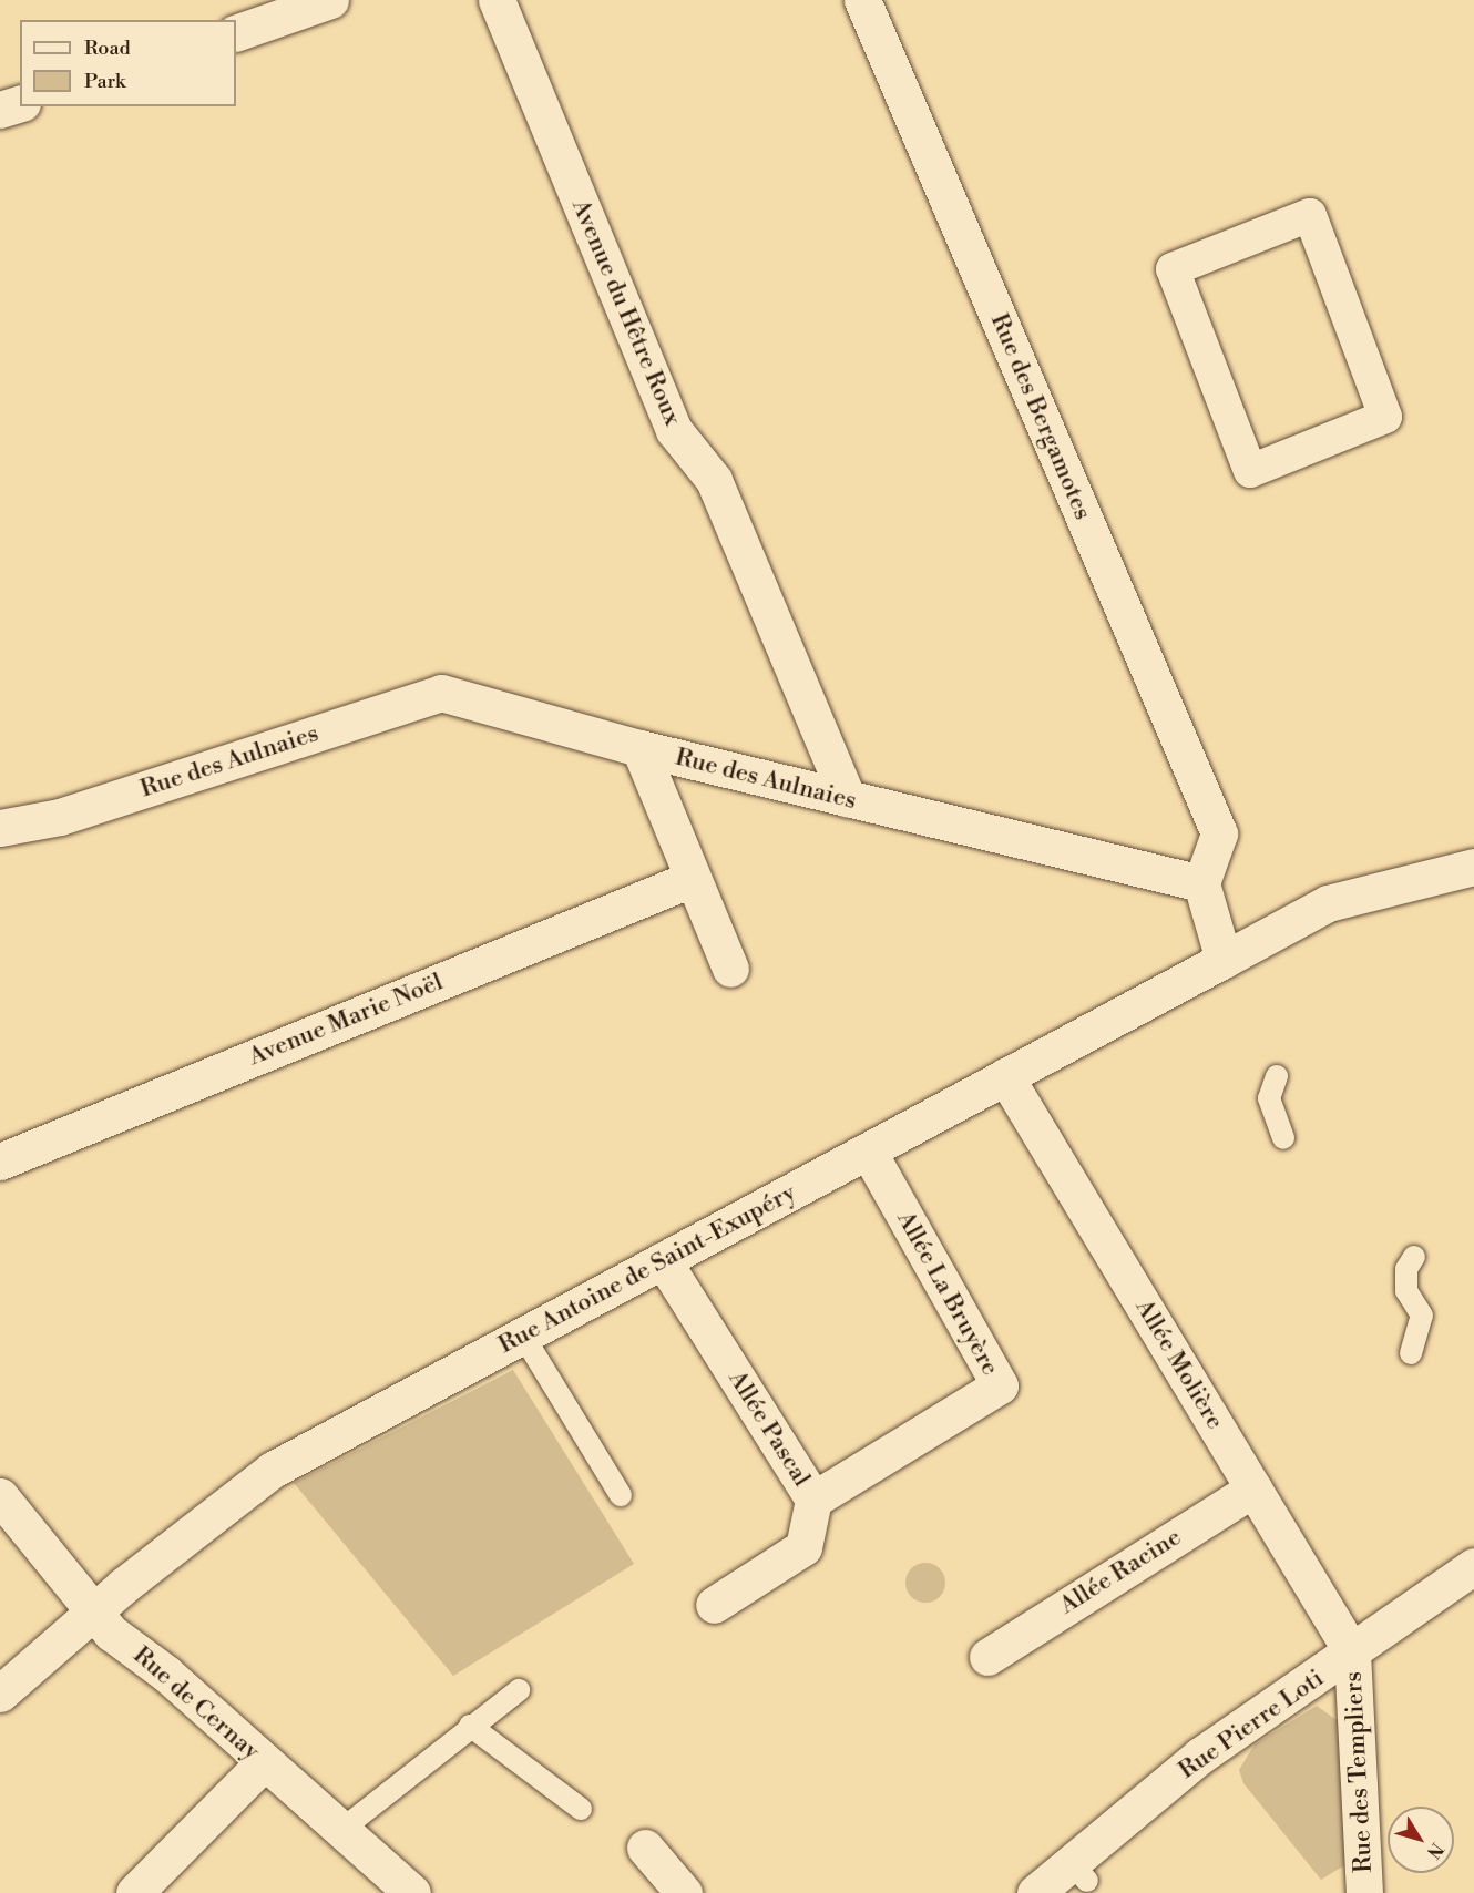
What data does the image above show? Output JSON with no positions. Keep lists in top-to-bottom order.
{
  "streets": {
    "street": [
      "Avenue du Hêtre Roux",
      "Rue des Bergamotes",
      "Rue des Aulnaies",
      "Avenue Marie Noël",
      "Rue Antoine de Saint-Exupéry",
      "Allée La Bruyère",
      "Allée Molière",
      "Allée Pascal",
      "Allée Racine",
      "Rue de Cernay",
      "Rue Pierre Loti",
      "Rue des Templiers"
    ]
  },
  "crossings": [
    ["Avenue du Hêtre Roux", "Rue des Aulnaies"],
    ["Rue des Bergamotes", "Rue des Aulnaies"],
    ["Rue Antoine de Saint-Exupéry", "Allée La Bruyère"],
    ["Rue Antoine de Saint-Exupéry", "Allée Molière"],
    ["Rue Antoine de Saint-Exupéry", "Allée Pascal"],
    ["Rue Antoine de Saint-Exupéry", "Rue de Cernay"],
    ["Allée La Bruyère", "Allée Pascal"],
    ["Allée Molière", "Allée Racine"],
    ["Allée Molière", "Rue Pierre Loti"],
    ["Allée Molière", "Rue des Templiers"],
    ["Rue Pierre Loti", "Rue des Templiers"]
  ],
  "legend": ["Road", "Park"],
  "north": "bottom right"
}
